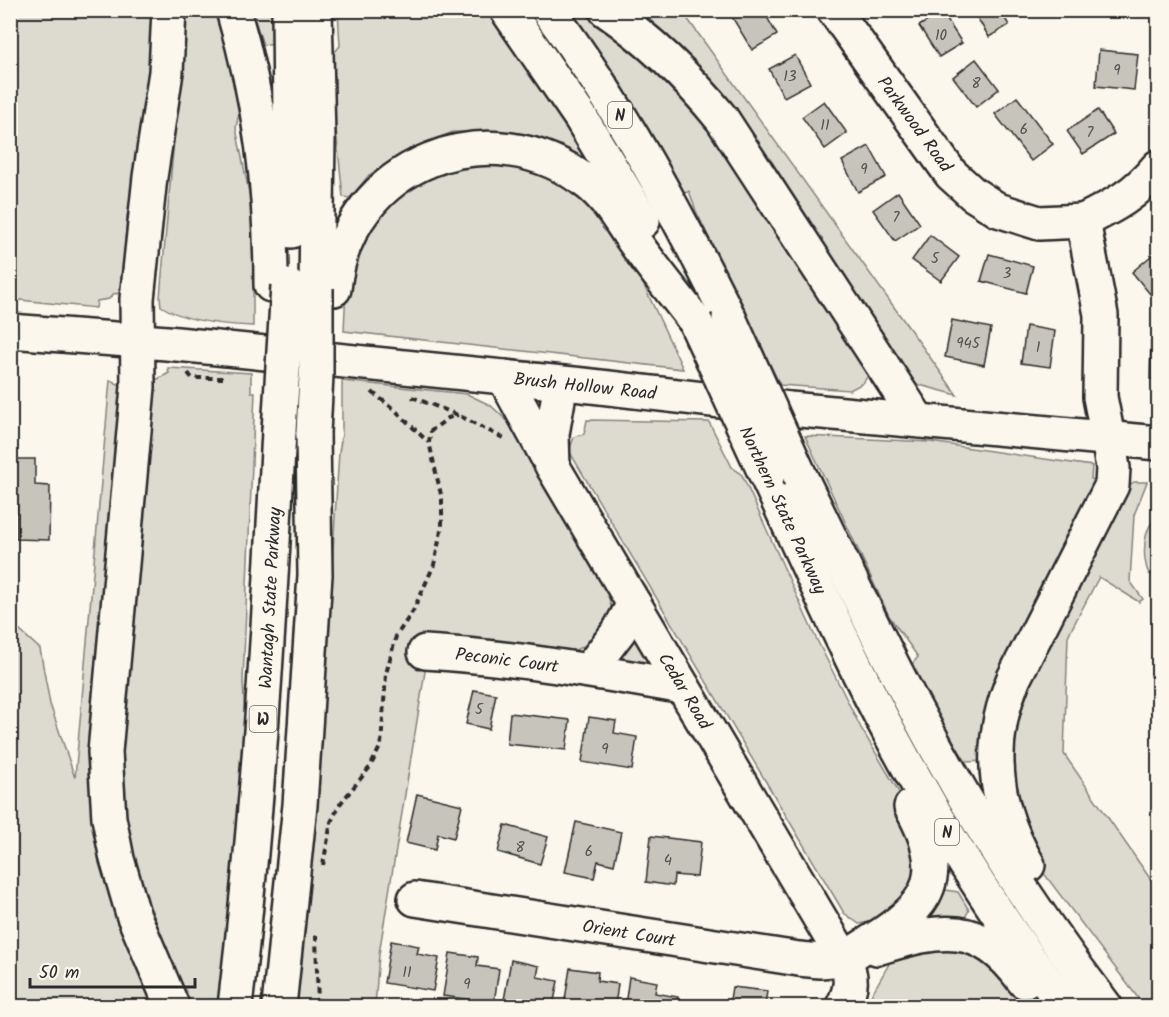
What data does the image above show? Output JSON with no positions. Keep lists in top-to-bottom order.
{
  "streets": {
    "main road": [
      "N",
      "Parkwood Road",
      "Brush Hollow Road",
      "Northern State Parkway",
      "Wantagh State Parkway",
      "Peconic Court",
      "Cedar Road",
      "W",
      "Orient Court"
    ]
  },
  "crossings": [
    ["Brush Hollow Road", "Cedar Road"],
    ["Peconic Court", "Cedar Road"],
    ["Cedar Road", "Orient Court"]
  ],
  "house_numbers": [
    "10",
    "9",
    "13",
    "8",
    "11",
    "6",
    "7",
    "9",
    "7",
    "5",
    "3",
    "945",
    "1",
    "5",
    "9",
    "8",
    "6",
    "4",
    "11",
    "9"
  ],
  "scale_bar": "50 m"
}
